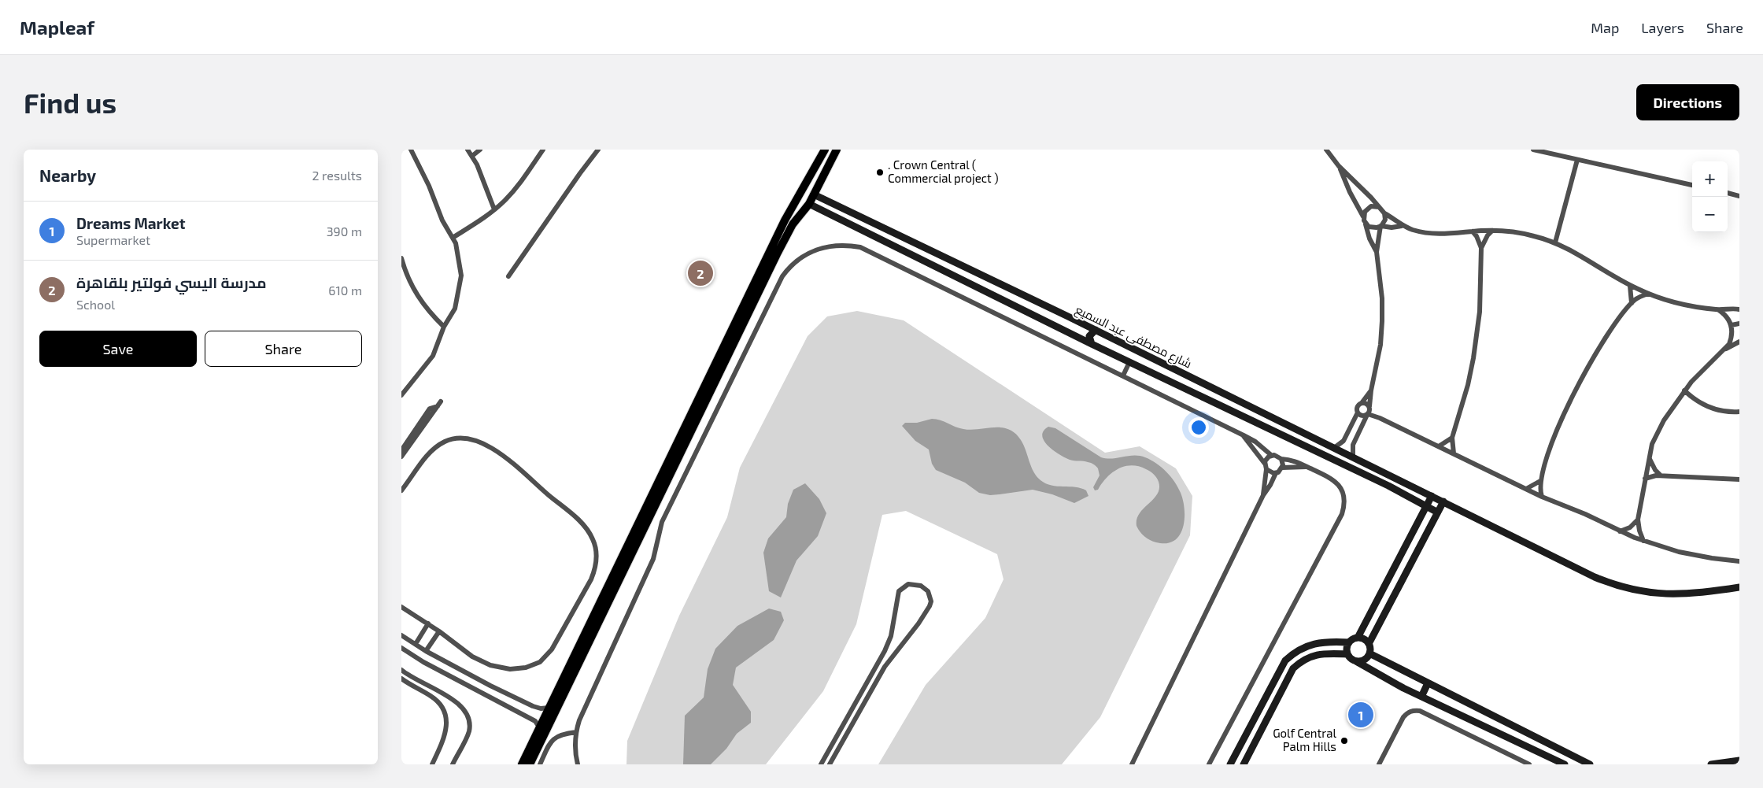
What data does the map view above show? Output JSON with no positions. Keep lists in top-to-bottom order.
{
  "streets": {
    "street": ["شارع مصطفى عبد السميع"]
  },
  "places": [". Crown Central ( Commercial project )", "Golf Central Palm Hills"],
  "page": {
    "header": "Mapleaf",
    "nav": ["Map", "Layers", "Share"],
    "buttons": [
      "Directions",
      ["Save", "Share"]
    ],
    "title": "Find us",
    "heading": ["Nearby", "2 results"],
    "map_buttons": ["+", "−"],
    "list": [
      {
        "mark": "1",
        "name": "Dreams Market",
        "note": "Supermarket",
        "value": "390 m"
      },
      {
        "mark": "2",
        "name": "مدرسة اليسي فولتير بلقاهرة",
        "note": "School",
        "value": "610 m"
      }
    ],
    "pins": ["2", "1"]
  }
}
